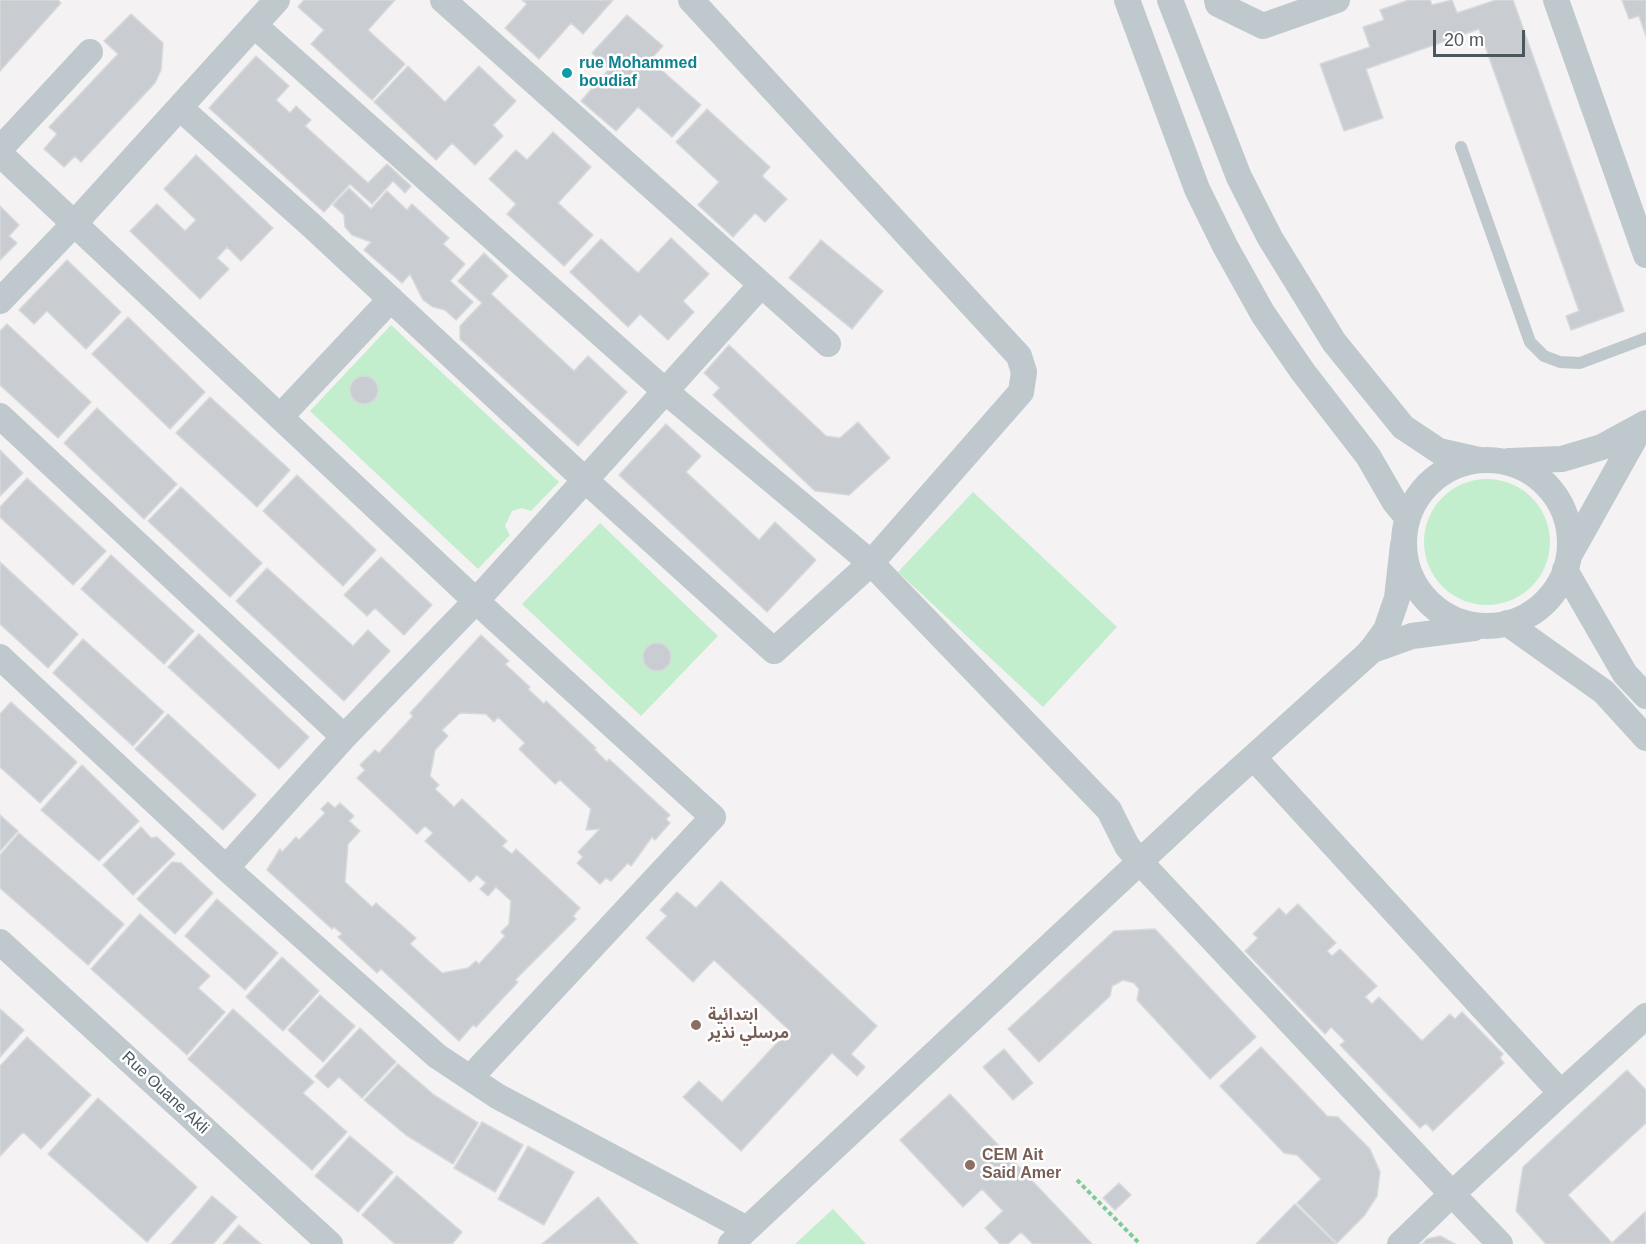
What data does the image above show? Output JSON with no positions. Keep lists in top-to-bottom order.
{
  "streets": {
    "street": ["Rue Ouane Akli"]
  },
  "places": ["rue Mohammed boudiaf", "ابتدائية مرسلي نذير", "CEM Ait Said Amer"],
  "scale_bar": "20 m"
}
